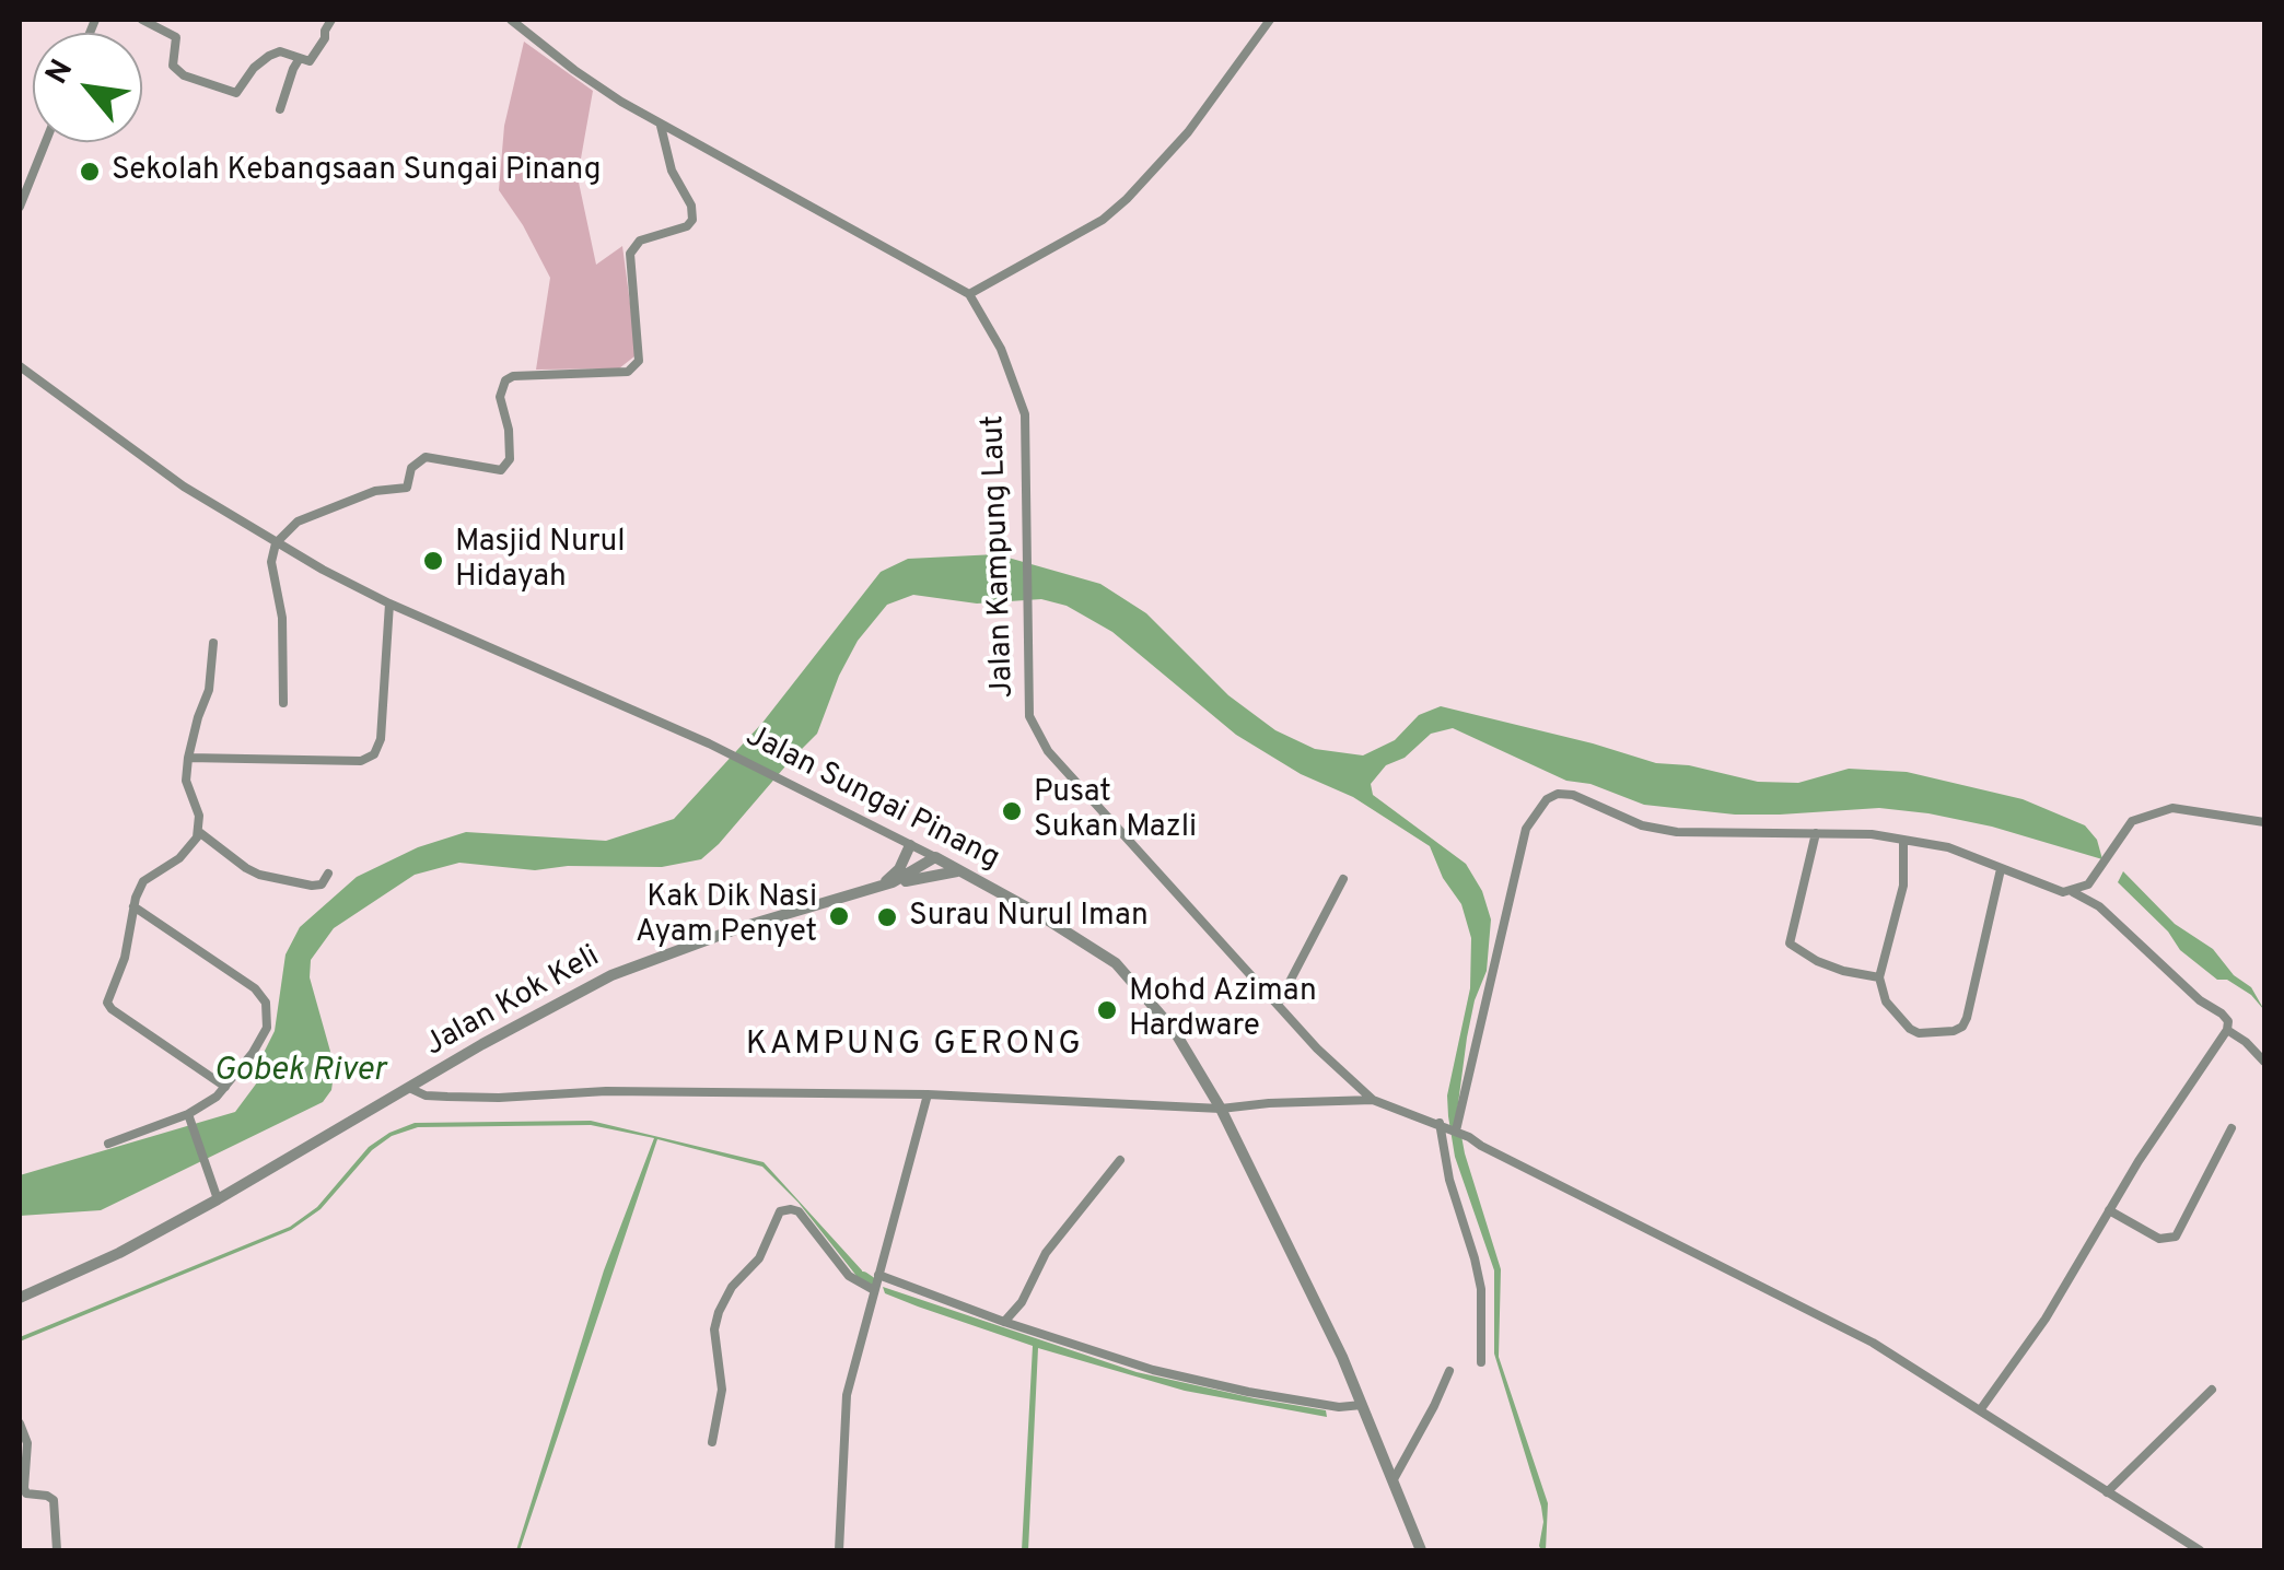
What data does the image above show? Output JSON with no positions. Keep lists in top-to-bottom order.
{
  "streets": {
    "street": ["Jalan Kampung Laut", "Jalan Sungai Pinang", "Jalan Kok Keli"]
  },
  "crossings": [
    ["Jalan Sungai Pinang", "Jalan Kok Keli"]
  ],
  "districts": ["KAMPUNG GERONG"],
  "water": ["Gobek River"],
  "places": [
    "Sekolah Kebangsaan Sungai Pinang",
    "Masjid Nurul Hidayah",
    "Pusat Sukan Mazli",
    "Kak Dik Nasi Ayam Penyet",
    "Surau Nurul Iman",
    "Mohd Aziman Hardware"
  ],
  "north": "top left"
}
